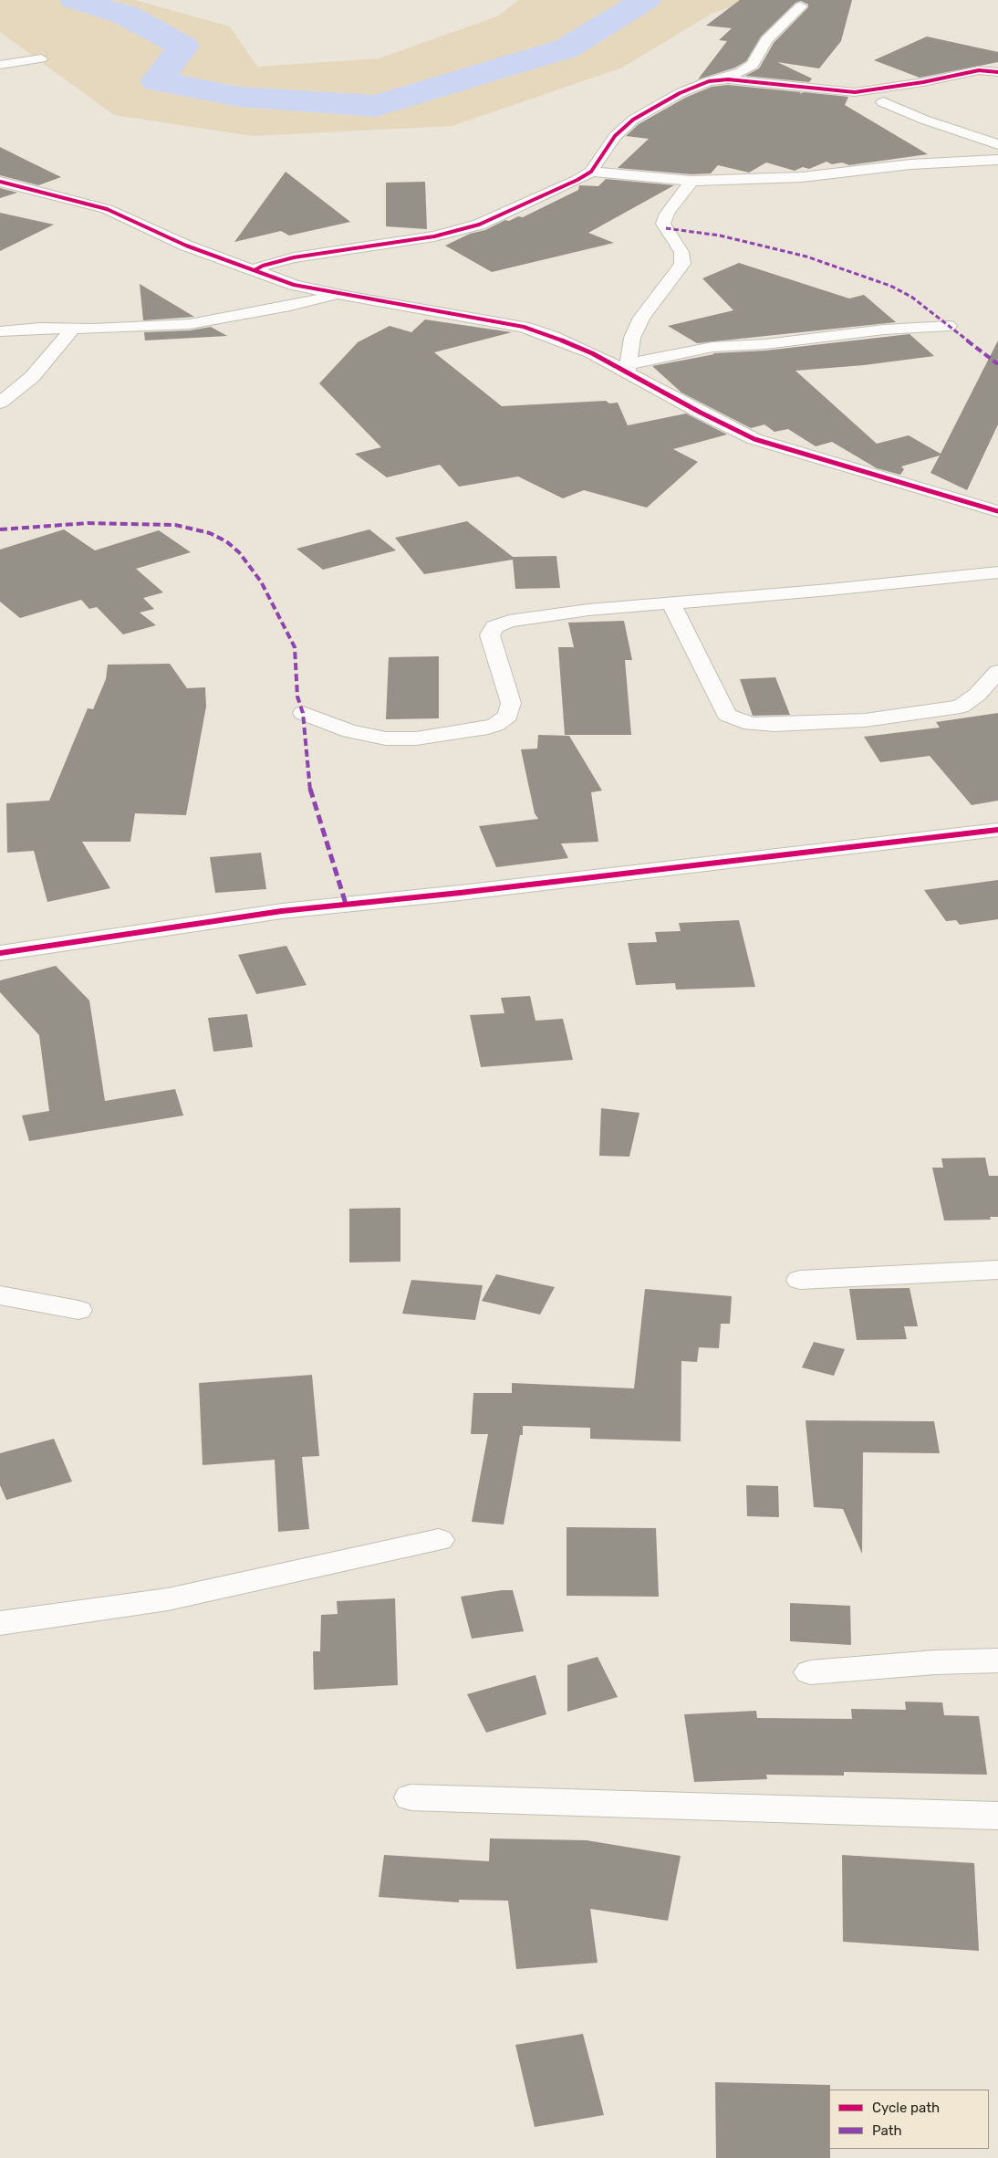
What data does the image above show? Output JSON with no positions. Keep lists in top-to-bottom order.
{
  "legend": ["Cycle path", "Path"]
}
